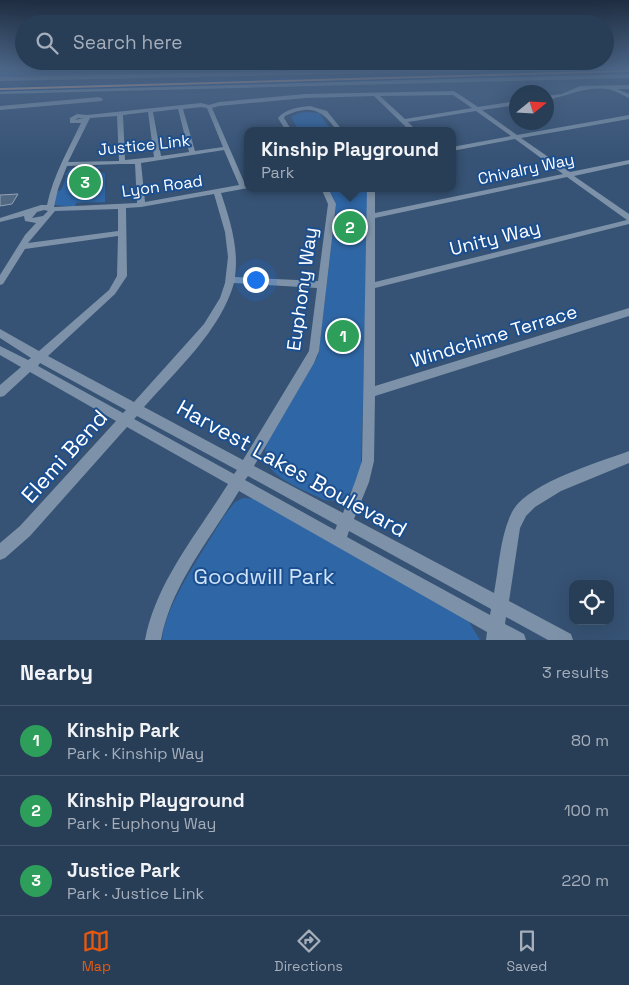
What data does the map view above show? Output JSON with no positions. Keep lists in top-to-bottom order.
{
  "streets": {
    "street": [
      "Justice Link",
      "Chivalry Way",
      "Lyon Road",
      "Unity Way",
      "Euphony Way",
      "Windchime Terrace",
      "Elemi Bend",
      "Harvest Lakes Boulevard"
    ]
  },
  "crossings": [
    ["Lyon Road", "Elemi Bend"],
    ["Euphony Way", "Harvest Lakes Boulevard"],
    ["Elemi Bend", "Harvest Lakes Boulevard"]
  ],
  "parks": ["Goodwill Park"],
  "north": "right",
  "page": {
    "search": "Search here",
    "popup": ["Kinship Playground", "Park"],
    "pins": ["3", "2", "1"],
    "heading": ["Nearby", "3 results"],
    "list": [
      {
        "mark": "1",
        "name": "Kinship Park",
        "note": "Park · Kinship Way",
        "value": "80 m"
      },
      {
        "mark": "2",
        "name": "Kinship Playground",
        "note": "Park · Euphony Way",
        "value": "100 m"
      },
      {
        "mark": "3",
        "name": "Justice Park",
        "note": "Park · Justice Link",
        "value": "220 m"
      }
    ],
    "nav": ["Map", "Directions", "Saved"]
  }
}
